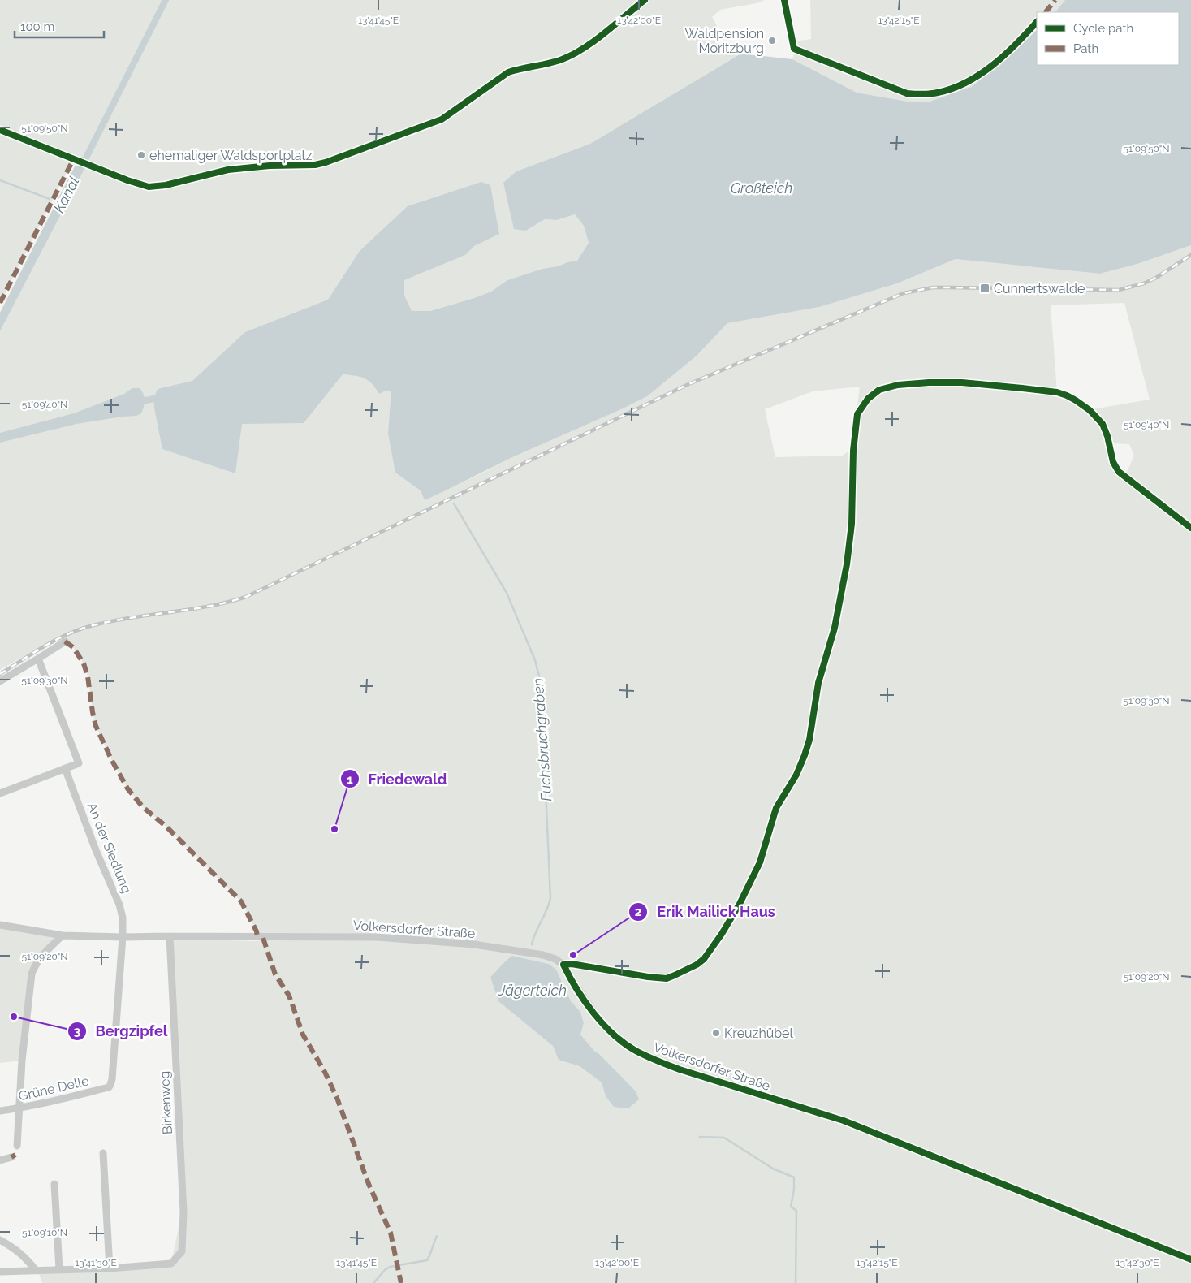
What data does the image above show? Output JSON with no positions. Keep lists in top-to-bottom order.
{
  "streets": {
    "street": [
      "An der Siedlung",
      "Volkersdorfer Straße",
      "Grüne Delle",
      "Birkenweg"
    ]
  },
  "crossings": [
    ["An der Siedlung", "Volkersdorfer Straße"],
    ["An der Siedlung", "Grüne Delle"],
    ["Volkersdorfer Straße", "Birkenweg"]
  ],
  "water": [
    "Großteich",
    "Kanal",
    "Fuchsbruchgraben",
    "Jägerteich"
  ],
  "places": {
    "other": [
      "Waldpension Moritzburg",
      "ehemaliger Waldsportplatz",
      "Friedewald",
      "Erik Mailick Haus",
      "Bergzipfel",
      "Kreuzhübel"
    ],
    "transit": ["Cunnertswalde"]
  },
  "legend": ["Cycle path", "Path"],
  "scale_bar": "100 m",
  "coordinates": [
    "13°41'45\"E",
    "13°42'00\"E",
    "13°42'15\"E",
    "51°09'50\"N",
    "51°09'40\"N",
    "51°09'30\"N",
    "51°09'20\"N",
    "51°09'10\"N",
    "13°41'30\"E",
    "13°42'30\"E"
  ]
}
